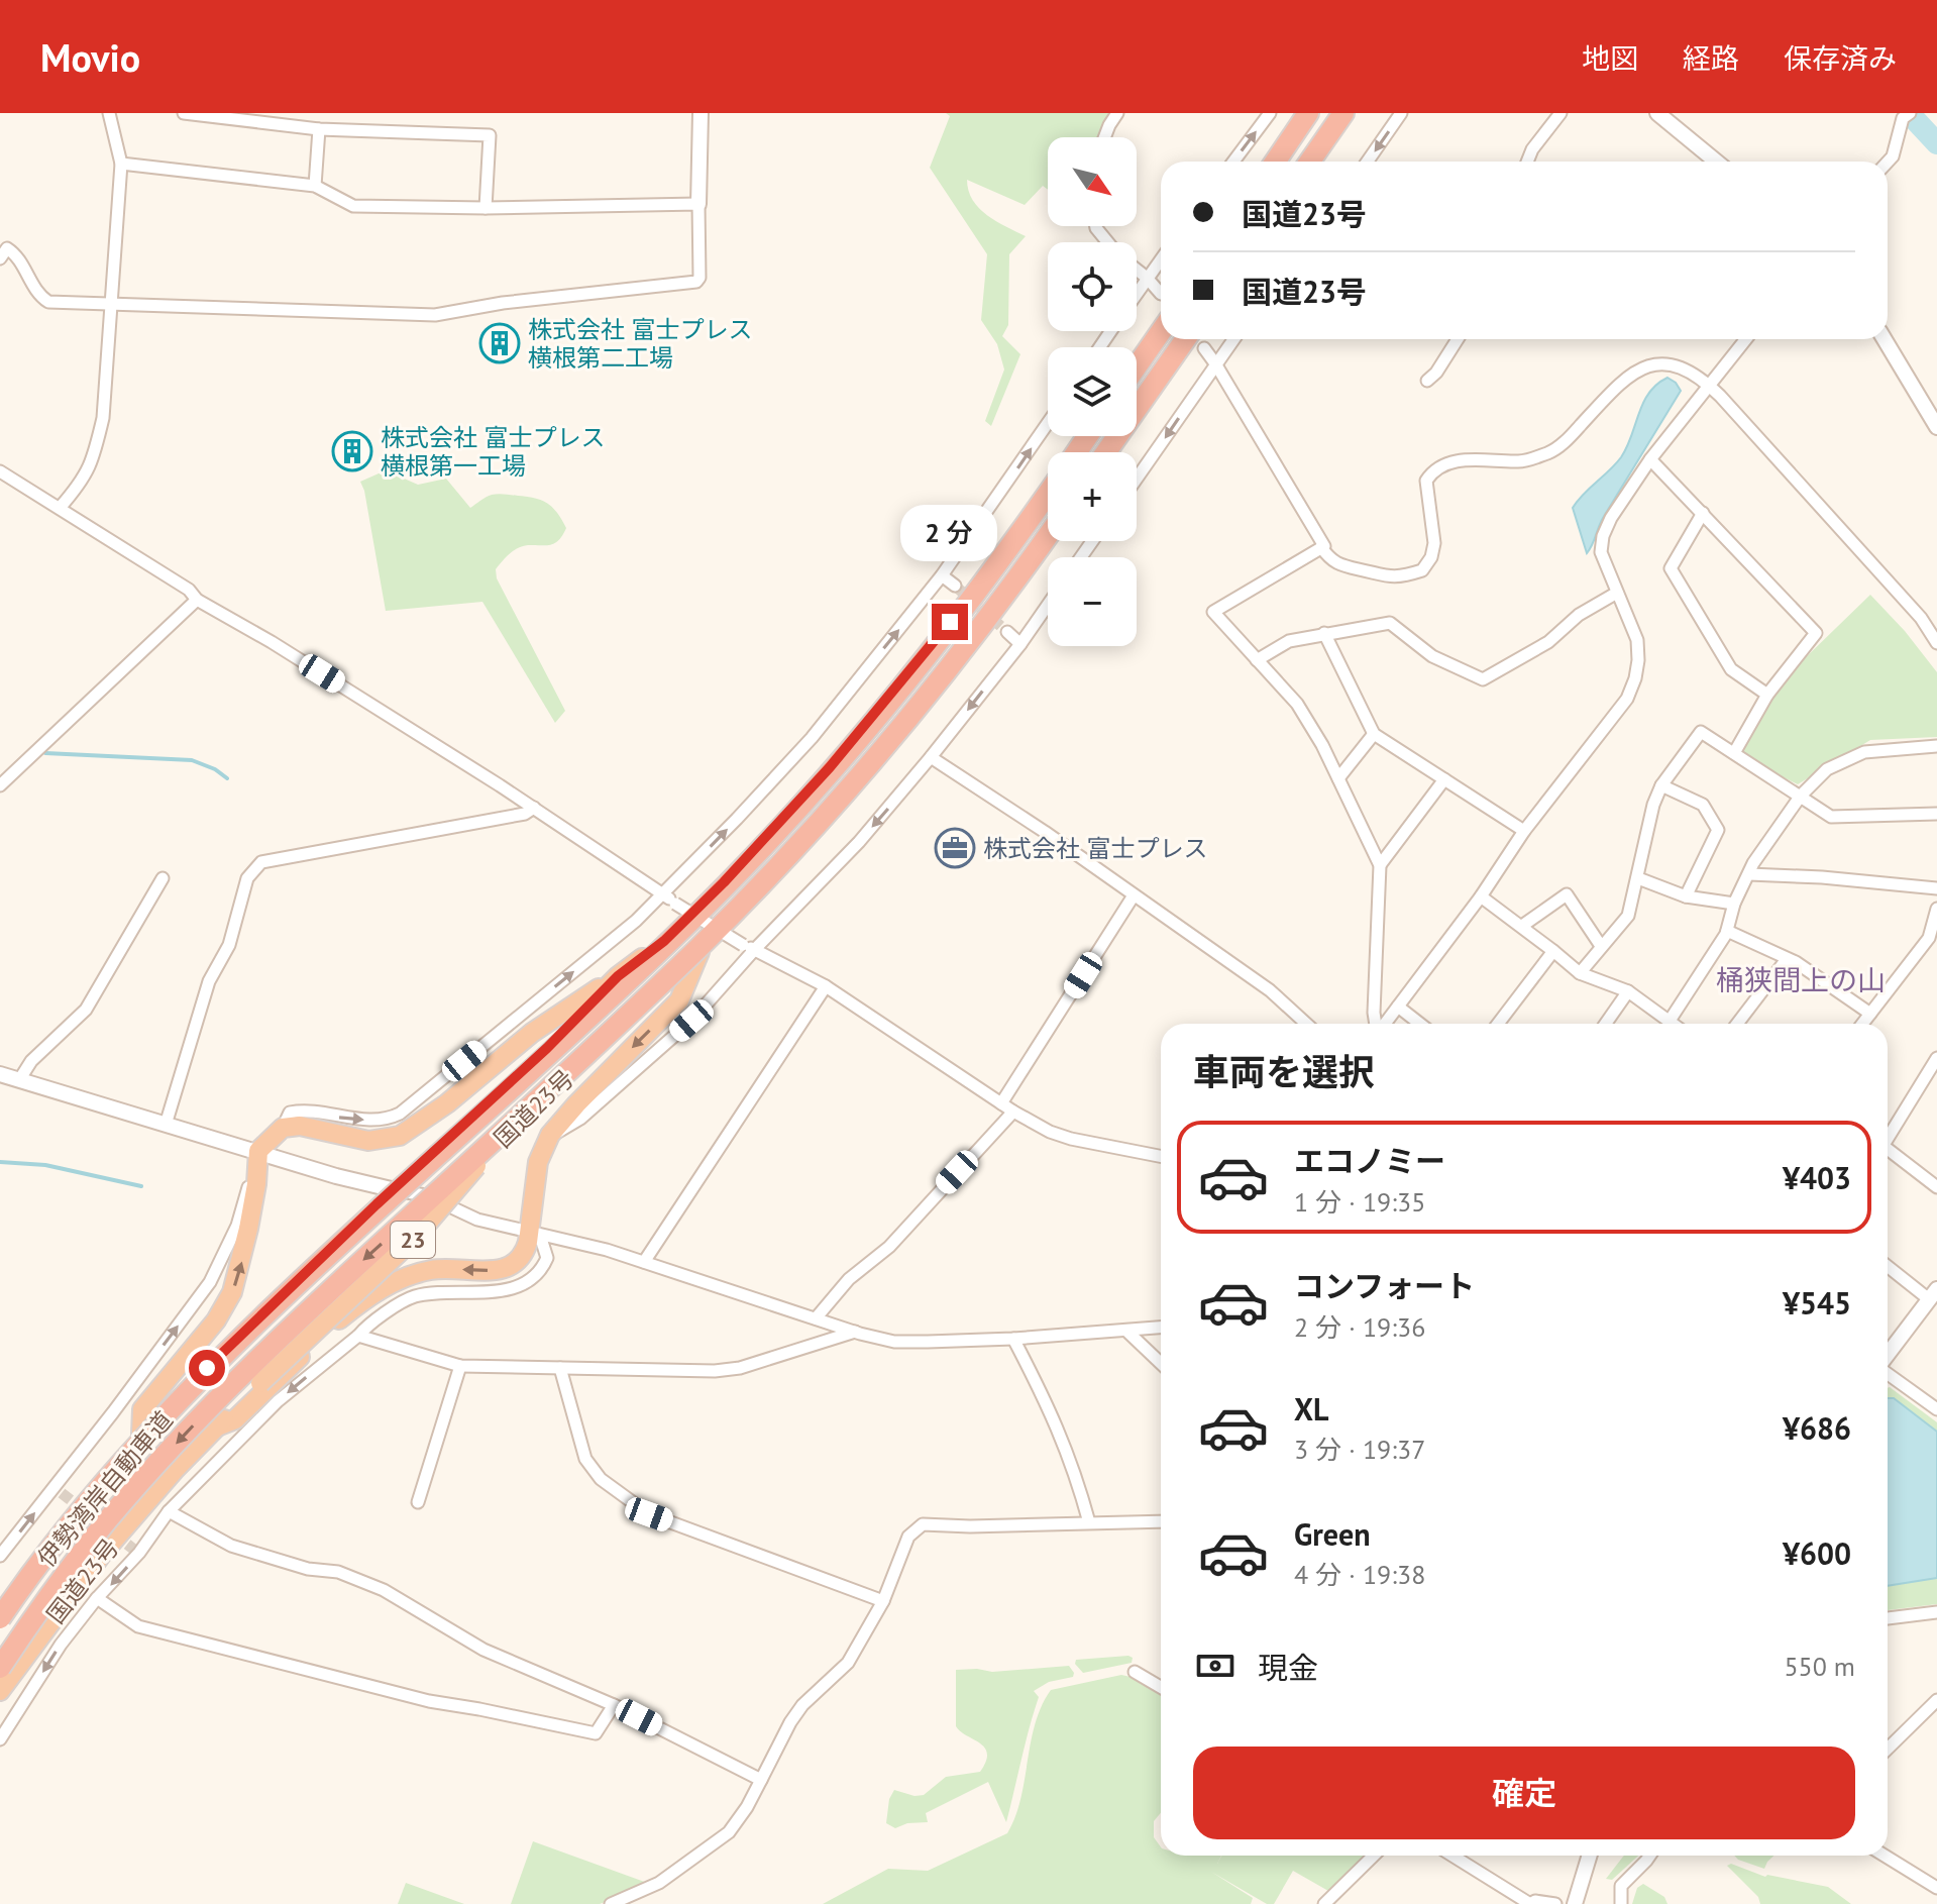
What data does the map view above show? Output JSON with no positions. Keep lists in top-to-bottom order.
{
  "streets": {
    "highway": ["国道23号", "23", "伊勢湾岸自動車道"]
  },
  "districts": ["桶狭間上の山"],
  "places": {
    "building": ["株式会社 富士プレス 横根第二工場", "株式会社 富士プレス 横根第一工場"],
    "office": ["株式会社 富士プレス"]
  },
  "north": "bottom right",
  "page": {
    "header": "Movio",
    "nav": ["地図", "経路", "保存済み"],
    "map_buttons": ["+", "−"],
    "banner": ["国道23号", "国道23号"],
    "bubble": "2 分",
    "heading": "車両を選択",
    "list": [
      {
        "name": "エコノミー",
        "note": "1 分 · 19:35",
        "value": "¥403"
      },
      {
        "name": "コンフォート",
        "note": "2 分 · 19:36",
        "value": "¥545"
      },
      {
        "name": "XL",
        "note": "3 分 · 19:37",
        "value": "¥686"
      },
      {
        "name": "Green",
        "note": "4 分 · 19:38",
        "value": "¥600"
      }
    ],
    "pay": ["現金", "550 m"],
    "buttons": "確定"
  }
}
